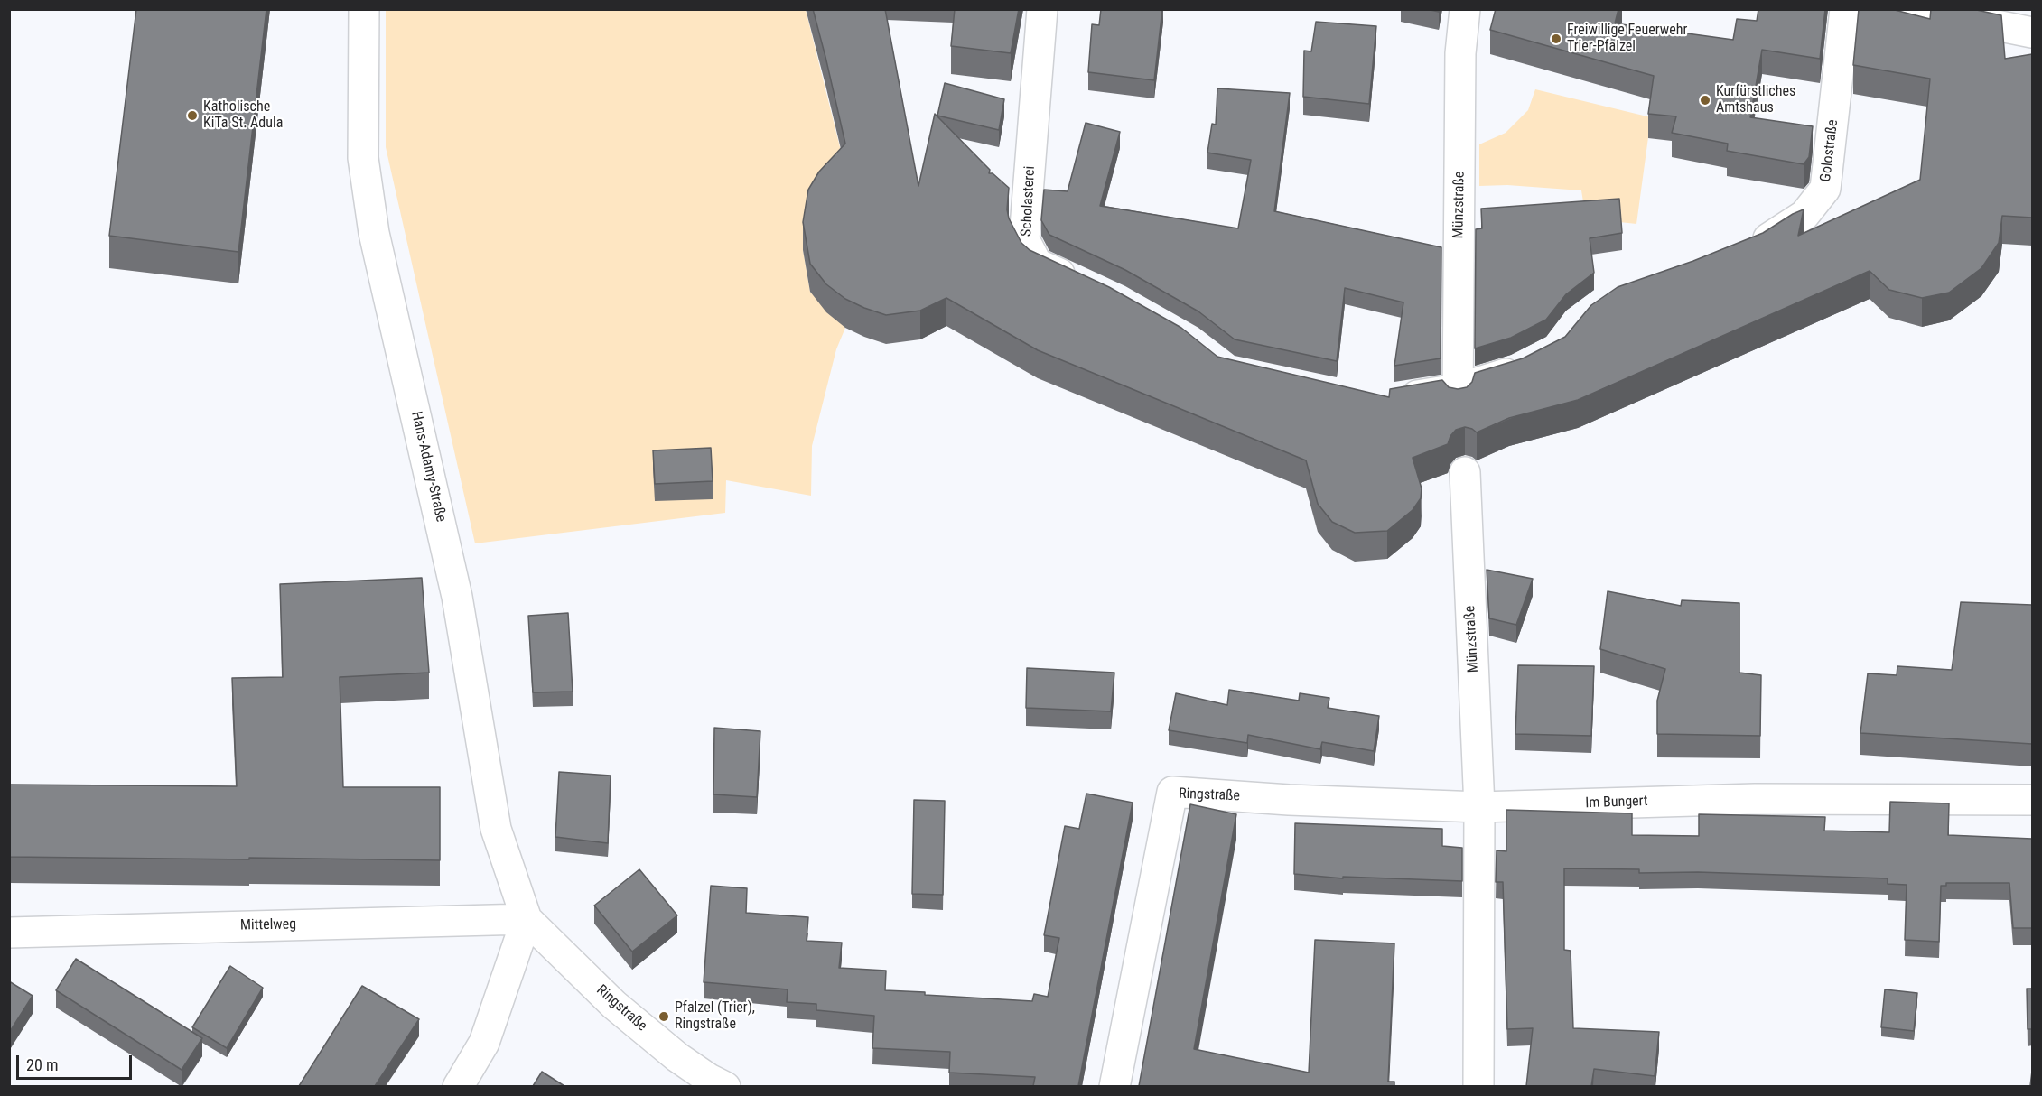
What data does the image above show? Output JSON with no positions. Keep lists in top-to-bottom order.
{
  "streets": {
    "street": [
      "Golostraße",
      "Scholasterei",
      "Münzstraße",
      "Hans-Adamy-Straße",
      "Ringstraße",
      "Im Bungert",
      "Mittelweg"
    ]
  },
  "crossings": [
    ["Münzstraße", "Ringstraße"],
    ["Münzstraße", "Im Bungert"],
    ["Hans-Adamy-Straße", "Ringstraße"],
    ["Hans-Adamy-Straße", "Mittelweg"],
    ["Ringstraße", "Im Bungert"],
    ["Ringstraße", "Mittelweg"]
  ],
  "places": [
    "Freiwillige Feuerwehr Trier-Pfalzel",
    "Kurfürstliches Amtshaus",
    "Katholische KiTa St. Adula",
    "Pfalzel (Trier), Ringstraße"
  ],
  "scale_bar": "20 m"
}
